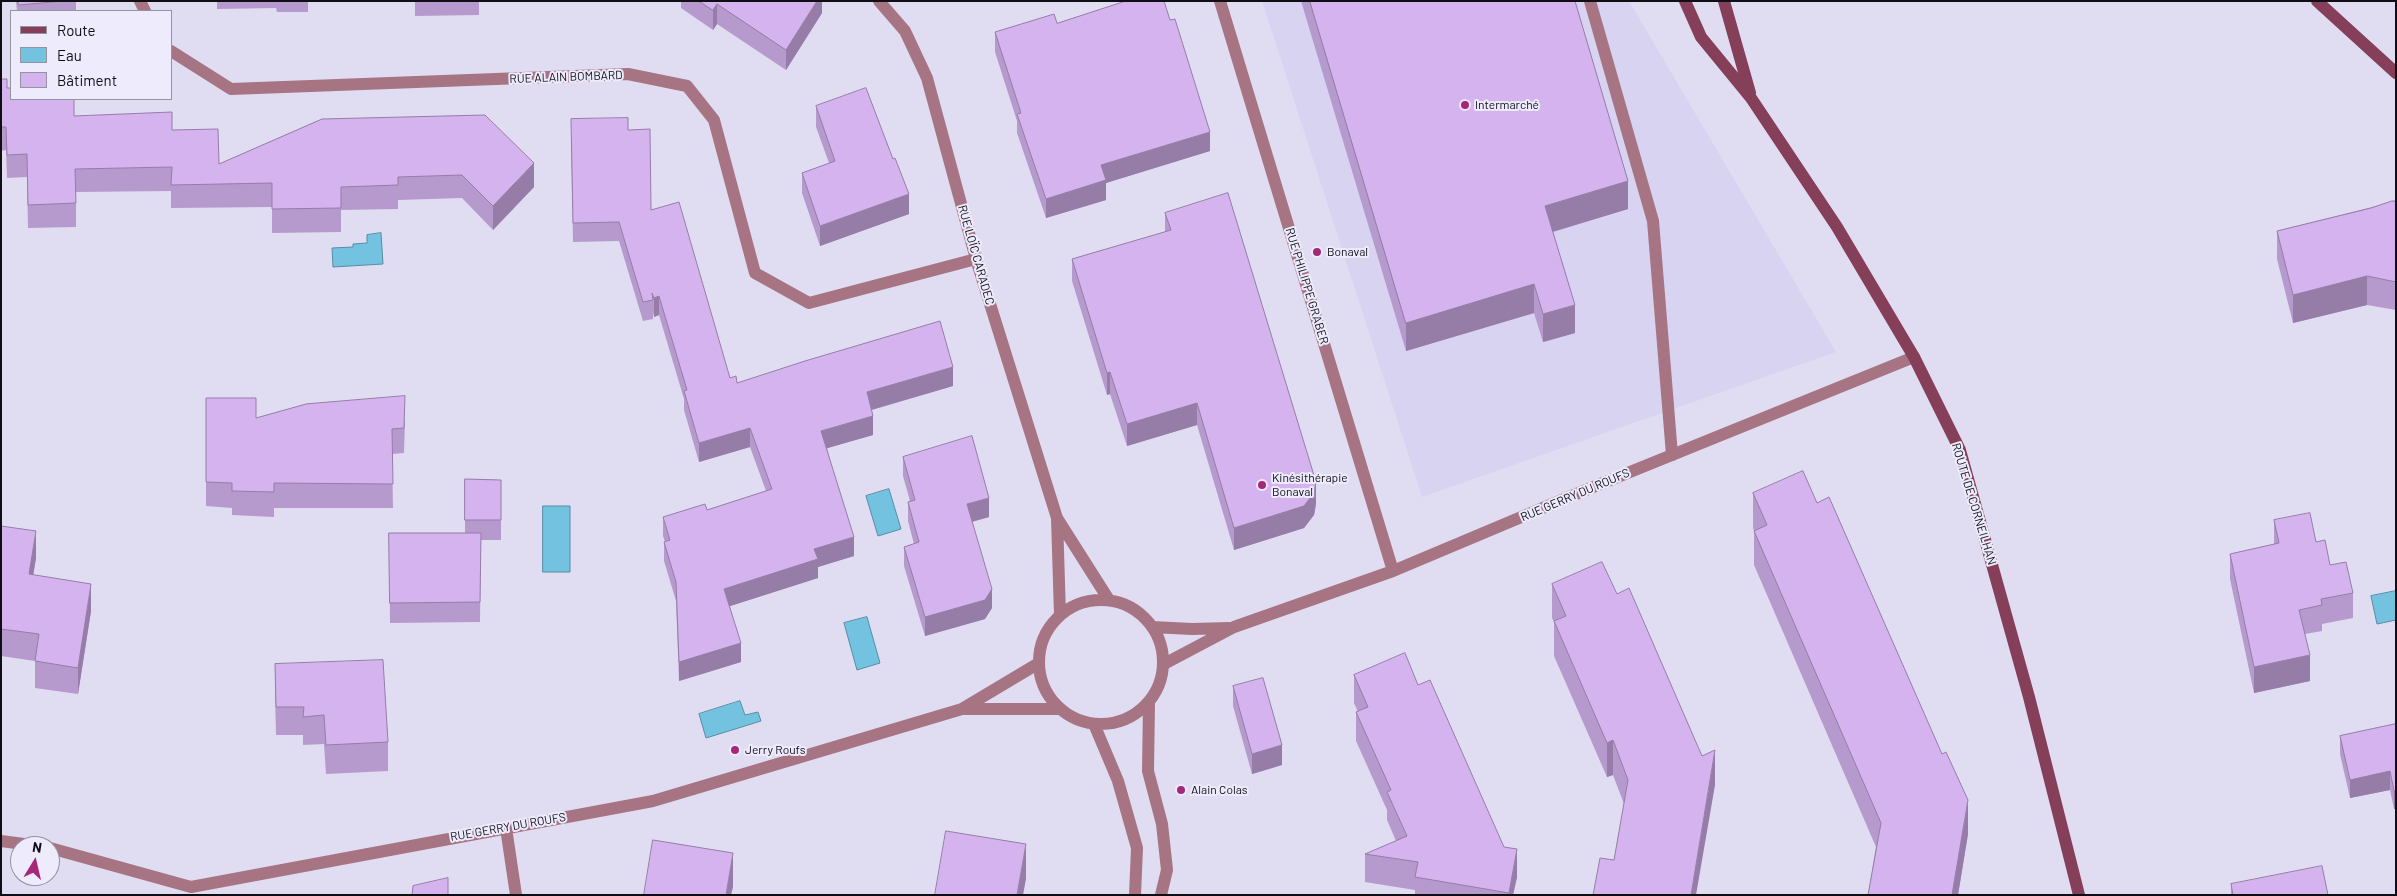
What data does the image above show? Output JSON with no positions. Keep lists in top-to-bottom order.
{
  "streets": {
    "street": [
      "RUE ALAIN BOMBARD",
      "RUE LOÏC CARADEC",
      "RUE PHILIPPE GRABER",
      "RUE GERRY DU ROUFS",
      "ROUTE DE CORNEILHAN"
    ]
  },
  "crossings": [
    ["RUE ALAIN BOMBARD", "RUE LOÏC CARADEC"],
    ["RUE LOÏC CARADEC", "RUE GERRY DU ROUFS"],
    ["RUE PHILIPPE GRABER", "RUE GERRY DU ROUFS"],
    ["RUE GERRY DU ROUFS", "ROUTE DE CORNEILHAN"]
  ],
  "places": [
    "Intermarché",
    "Bonaval",
    "Kinésithérapie Bonaval",
    "Jerry Roufs",
    "Alain Colas"
  ],
  "legend": ["Route", "Eau", "Bâtiment"],
  "north": "top"
}
